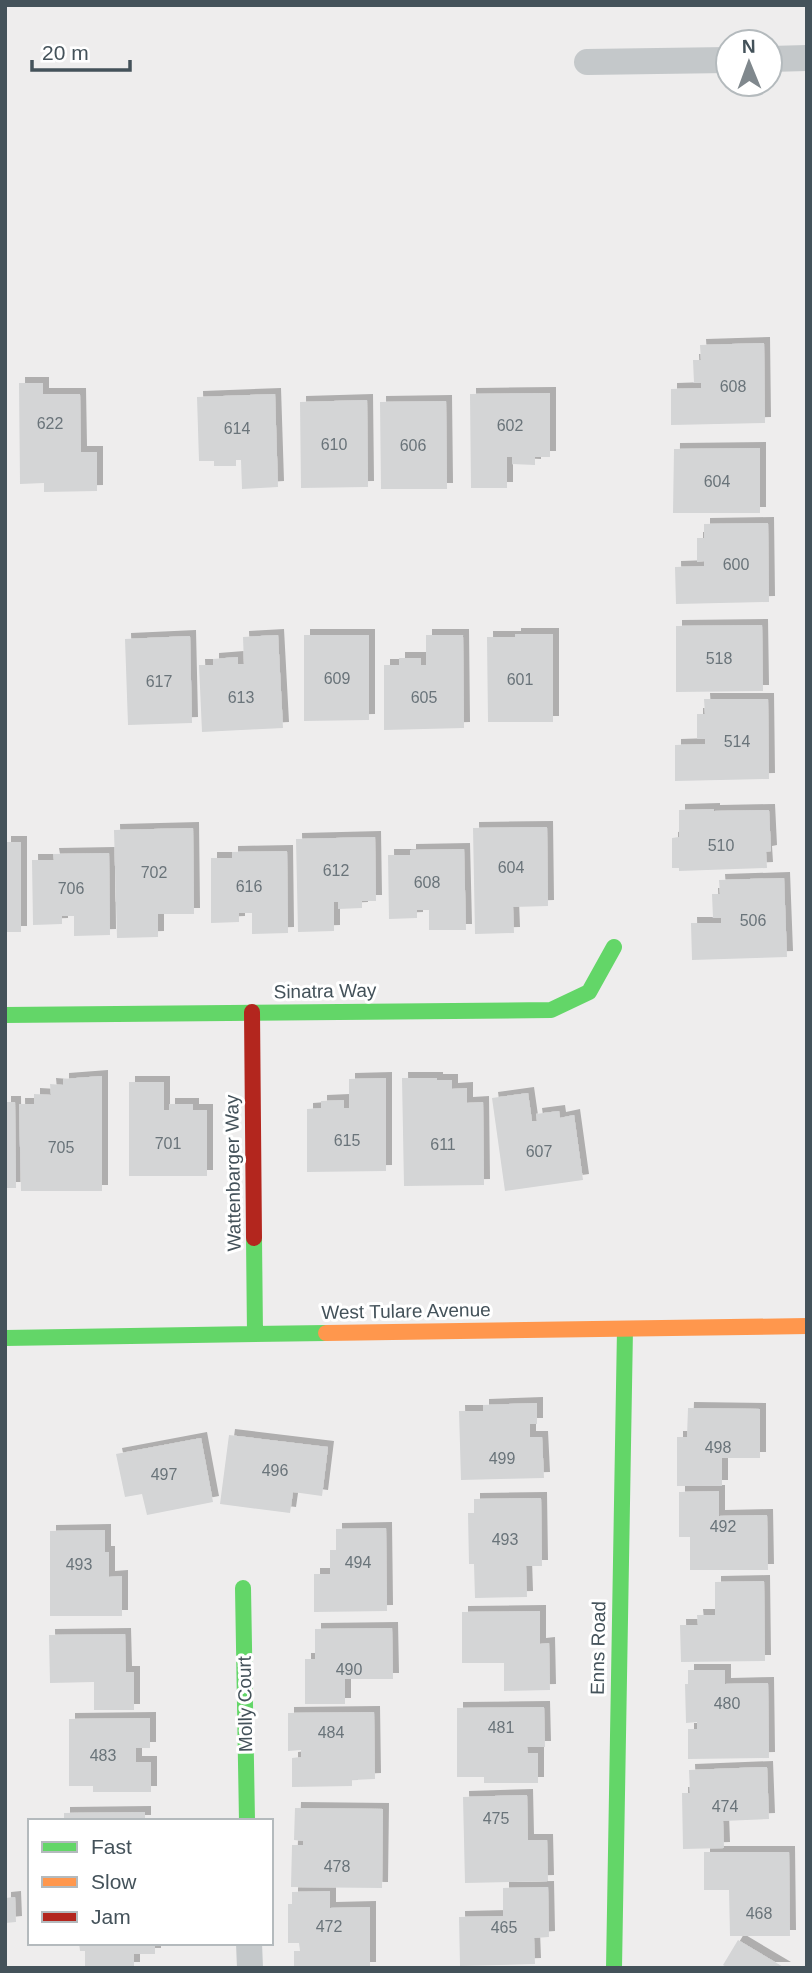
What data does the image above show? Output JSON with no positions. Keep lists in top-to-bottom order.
{
  "streets": {
    "street": [
      "Sinatra Way",
      "Wattenbarger Way",
      "West Tulare Avenue",
      "Enns Road",
      "Molly Court"
    ]
  },
  "crossings": [
    ["Sinatra Way", "Wattenbarger Way"],
    ["Wattenbarger Way", "West Tulare Avenue"],
    ["West Tulare Avenue", "Enns Road"]
  ],
  "house_numbers": [
    "608",
    "622",
    "602",
    "614",
    "610",
    "606",
    "604",
    "600",
    "518",
    "609",
    "601",
    "617",
    "613",
    "605",
    "514",
    "510",
    "604",
    "612",
    "702",
    "608",
    "616",
    "706",
    "506",
    "615",
    "701",
    "611",
    "705",
    "607",
    "498",
    "499",
    "496",
    "497",
    "492",
    "493",
    "494",
    "493",
    "490",
    "480",
    "481",
    "484",
    "483",
    "474",
    "475",
    "478",
    "468",
    "472",
    "465"
  ],
  "legend": ["Fast", "Slow", "Jam"],
  "scale_bar": "20 m",
  "north": "top"
}
